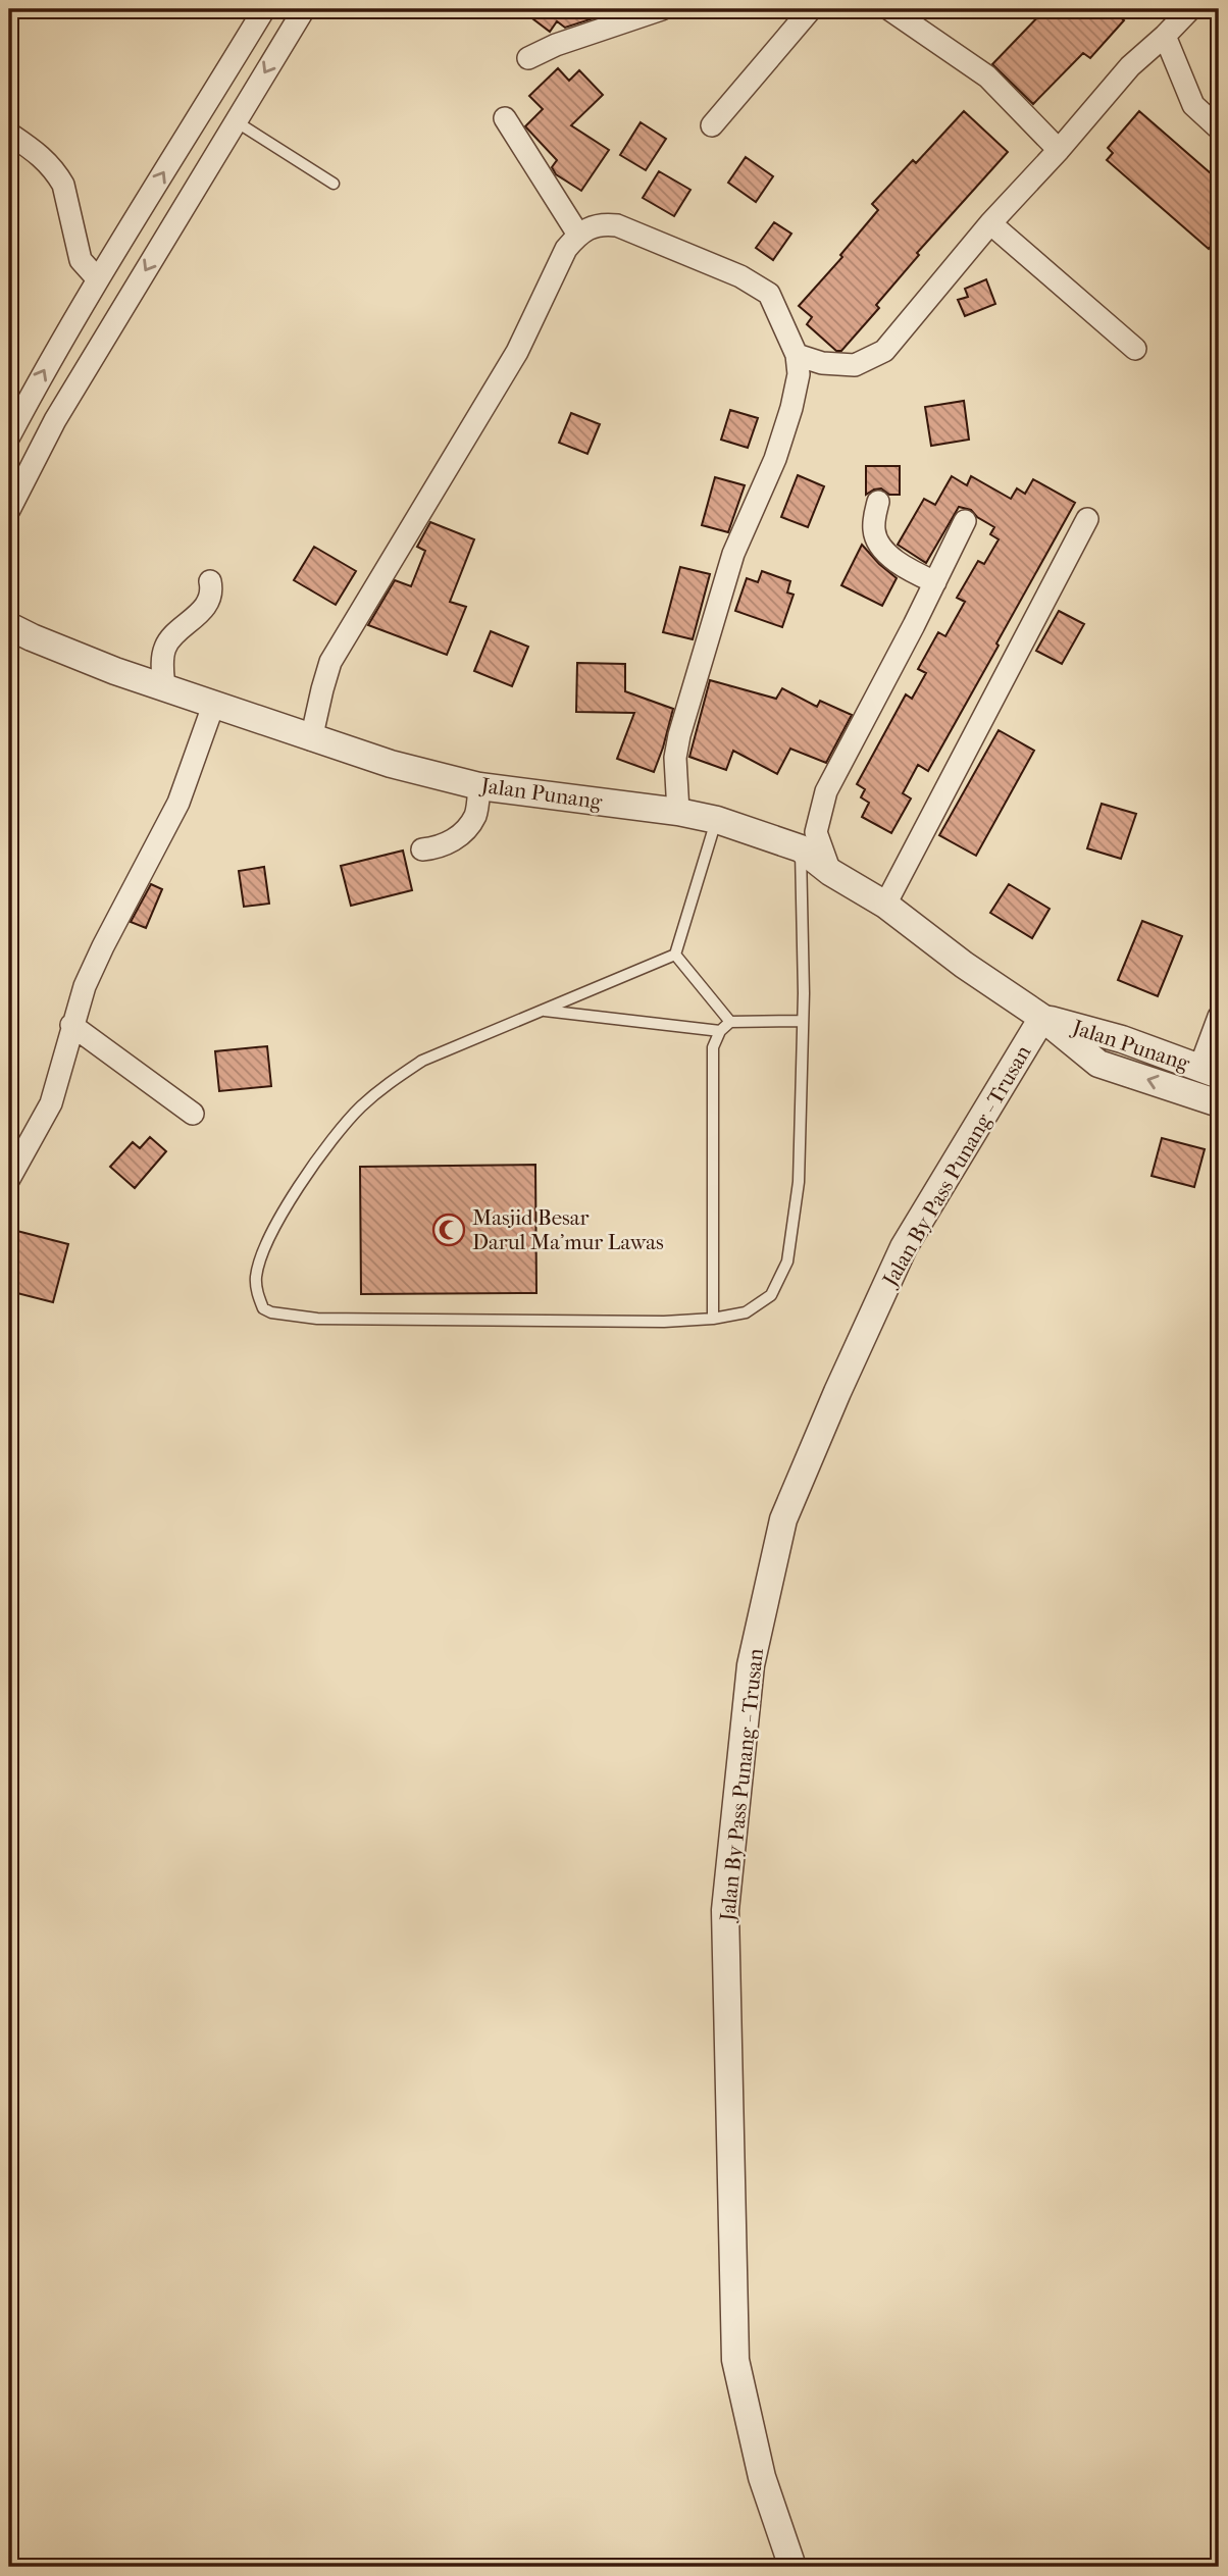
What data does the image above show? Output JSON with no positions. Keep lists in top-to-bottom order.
{
  "streets": {
    "street": ["Jalan Punang", "Jalan By Pass Punang - Trusan"]
  },
  "crossings": [
    ["Jalan Punang", "Jalan By Pass Punang - Trusan"]
  ],
  "places": {
    "mosque": ["Masjid Besar Darul Ma'mur Lawas"]
  }
}
